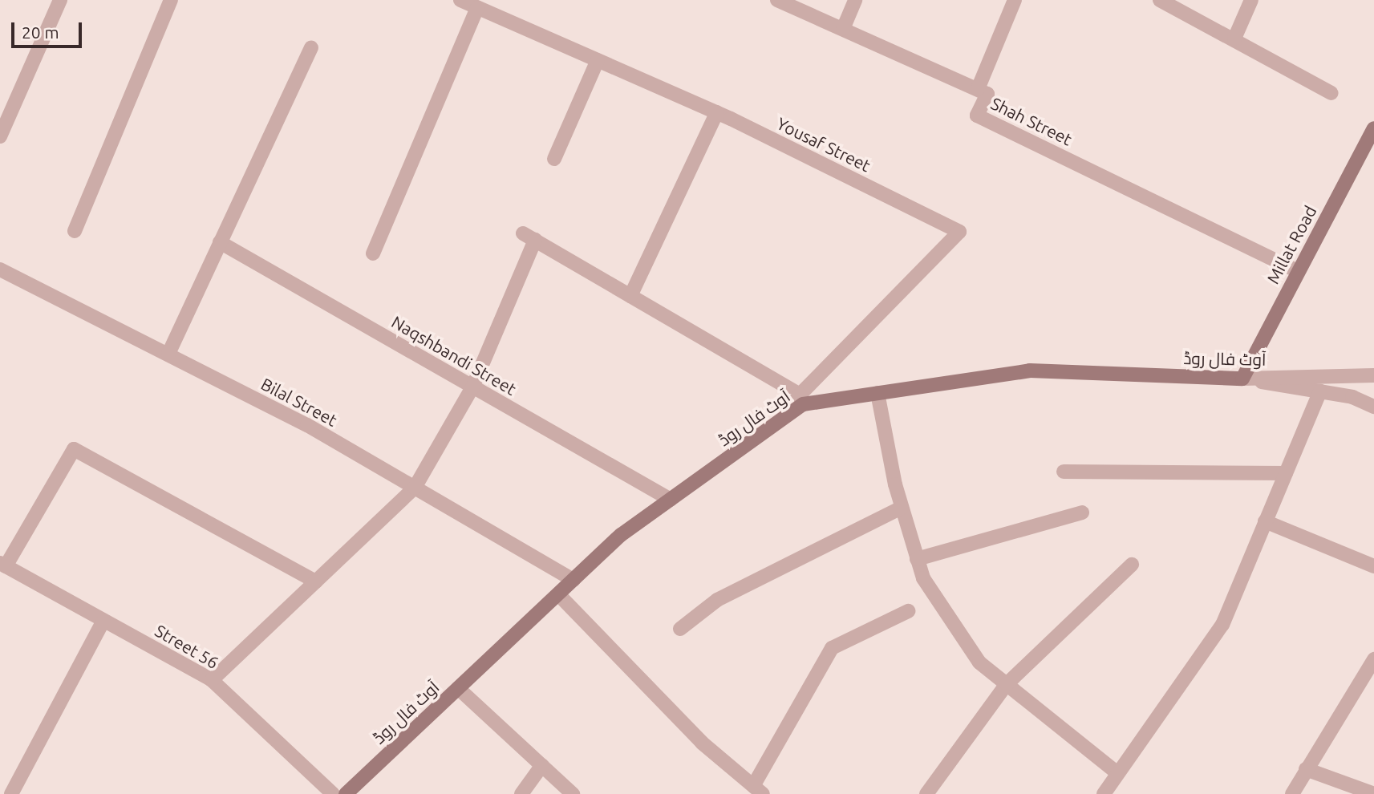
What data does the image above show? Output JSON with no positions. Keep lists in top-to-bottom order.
{
  "streets": {
    "main road": ["Millat Road", "آوٹ فال روڈ"],
    "street": [
      "Shah Street",
      "Yousaf Street",
      "Naqshbandi Street",
      "Bilal Street",
      "Street 56"
    ]
  },
  "crossings": [
    ["Shah Street", "Millat Road"],
    ["Yousaf Street", "آوٹ فال روڈ"],
    ["Millat Road", "آوٹ فال روڈ"],
    ["Naqshbandi Street", "آوٹ فال روڈ"],
    ["آوٹ فال روڈ", "Bilal Street"]
  ],
  "scale_bar": "20 m"
}
